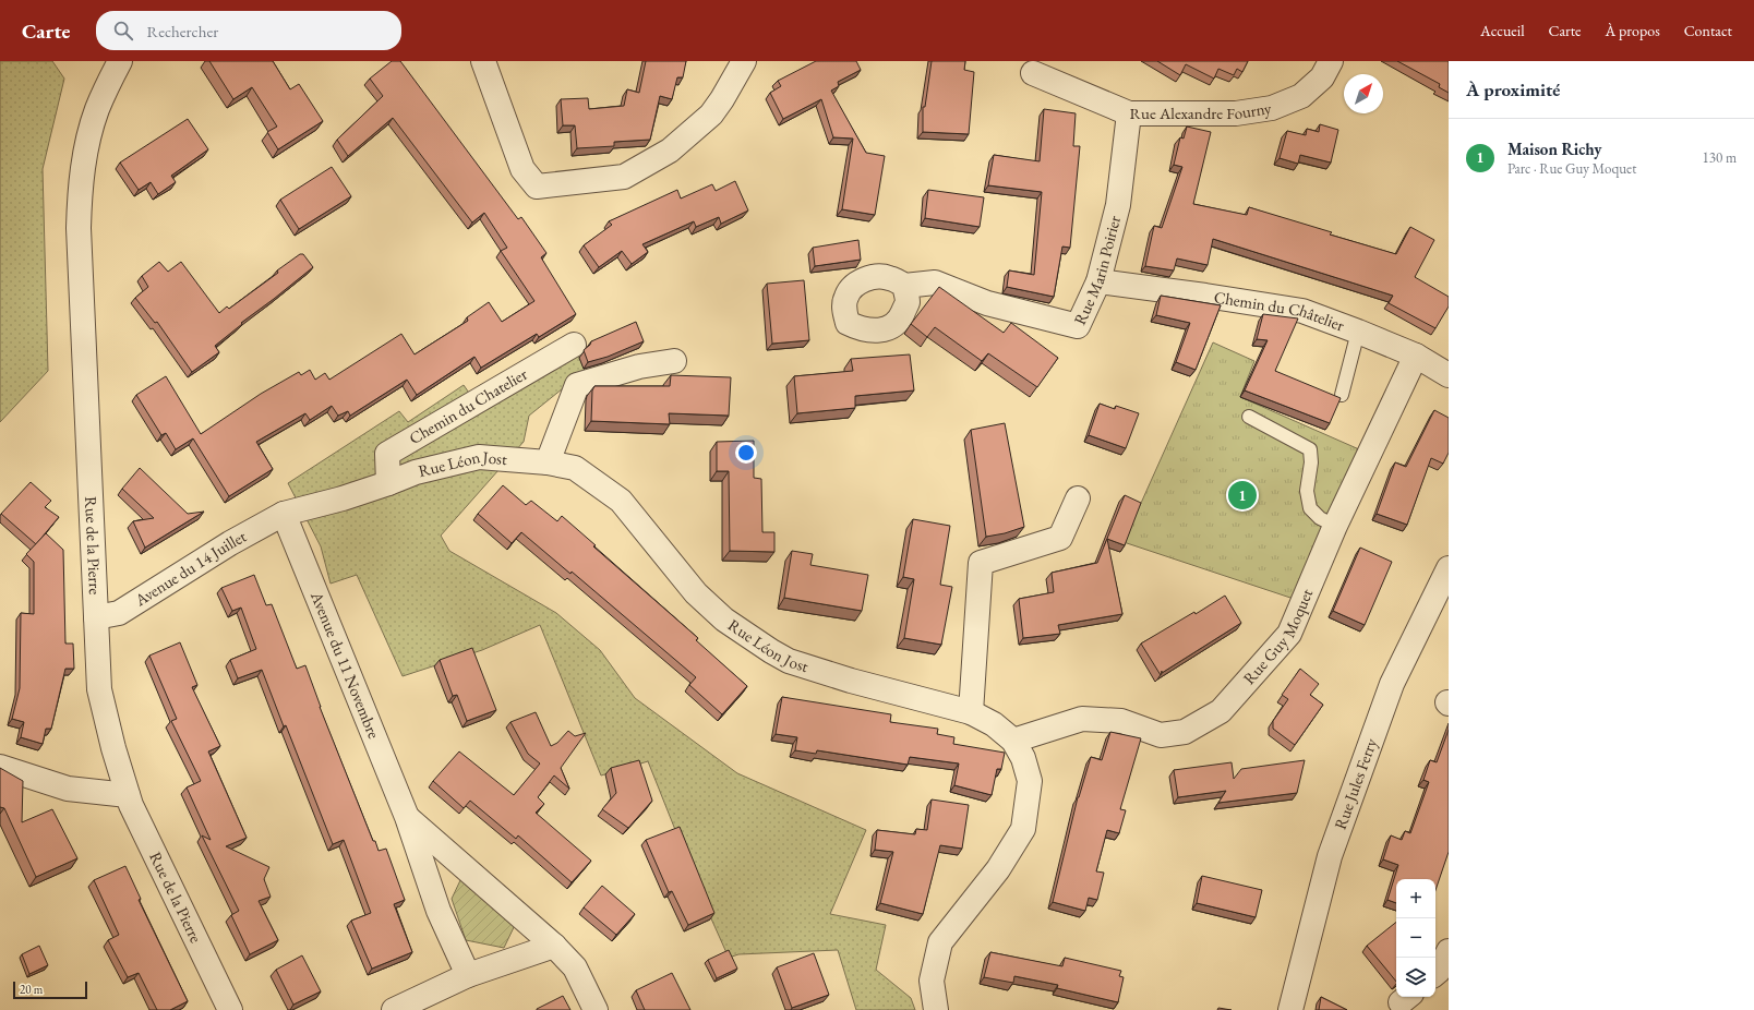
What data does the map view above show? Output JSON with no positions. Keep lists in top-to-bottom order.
{
  "streets": {
    "street": [
      "Rue Alexandre Fourny",
      "Rue Marin Poirier",
      "Chemin du Châtelier",
      "Chemin du Chatelier",
      "Rue Léon Jost",
      "Rue de la Pierre",
      "Avenue du 14 Juillet",
      "Rue Guy Moquet",
      "Avenue du 11 Novembre",
      "Rue Jules Ferry"
    ]
  },
  "crossings": [
    ["Rue Alexandre Fourny", "Rue Marin Poirier"],
    ["Rue Marin Poirier", "Chemin du Châtelier"],
    ["Chemin du Châtelier", "Rue Guy Moquet"],
    ["Chemin du Chatelier", "Rue Léon Jost"],
    ["Rue Léon Jost", "Avenue du 14 Juillet"],
    ["Rue Léon Jost", "Rue Guy Moquet"],
    ["Rue Léon Jost", "Avenue du 11 Novembre"],
    ["Rue de la Pierre", "Avenue du 14 Juillet"],
    ["Avenue du 14 Juillet", "Avenue du 11 Novembre"]
  ],
  "scale_bar": "20 m",
  "north": "top right",
  "page": {
    "header": "Carte",
    "search": "Rechercher",
    "nav": [
      "Accueil",
      "Carte",
      "À propos",
      "Contact"
    ],
    "heading": "À proximité",
    "list": [
      {
        "mark": "1",
        "name": "Maison Richy",
        "note": "Parc · Rue Guy Moquet",
        "value": "130 m"
      }
    ],
    "pins": "1",
    "map_buttons": ["+", "−"],
    "scale": "20 m"
  }
}
